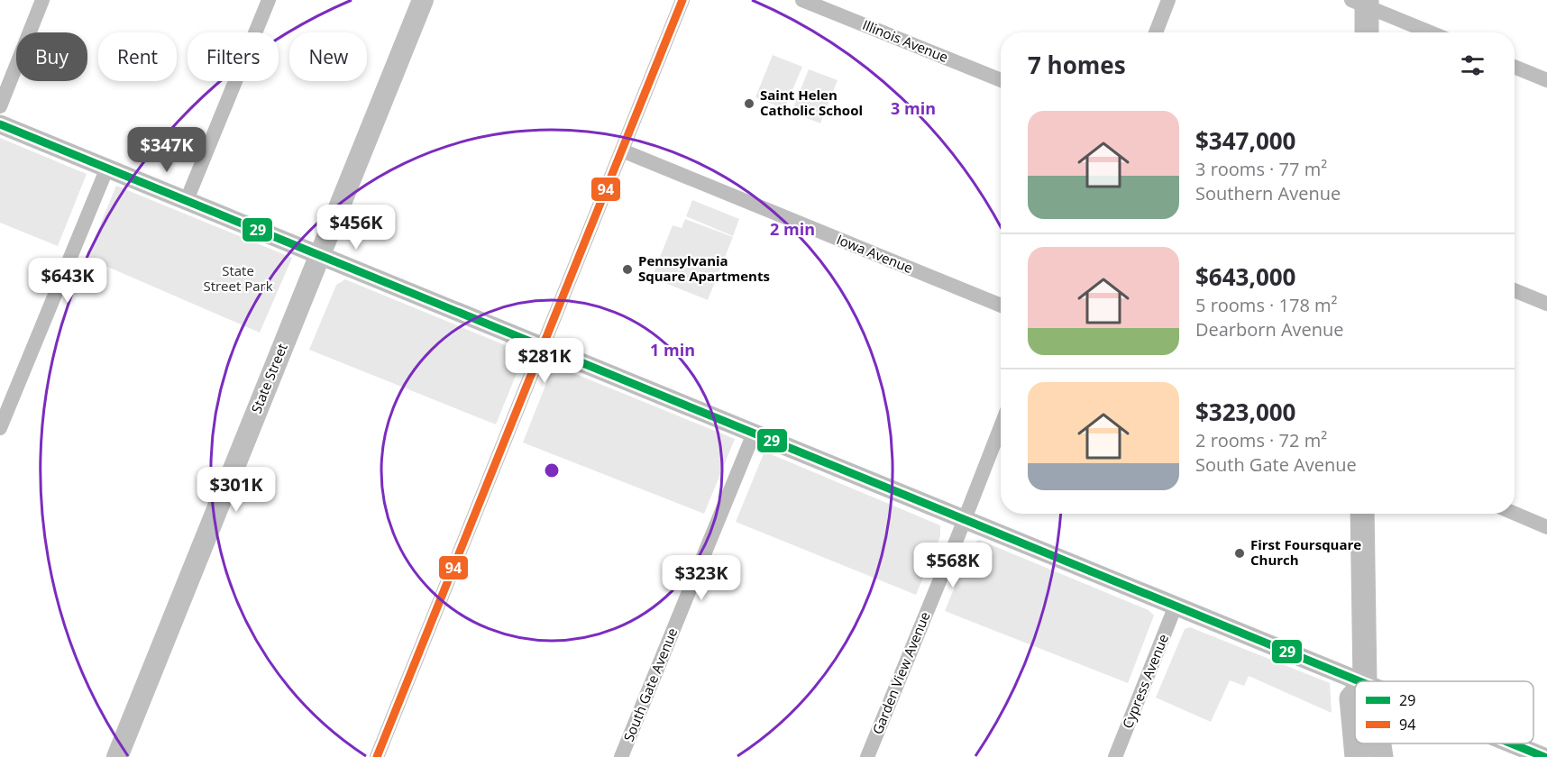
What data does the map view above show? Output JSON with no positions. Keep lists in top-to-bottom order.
{
  "streets": {
    "main road": ["State Street"],
    "street": [
      "Illinois Avenue",
      "Iowa Avenue",
      "Garden View Avenue",
      "Cypress Avenue",
      "South Gate Avenue"
    ]
  },
  "parks": ["State Street Park"],
  "places": ["Saint Helen Catholic School", "Pennsylvania Square Apartments", "First Foursquare Church"],
  "lines": ["transit line 94", "transit line 29"],
  "legend": ["29", "94"],
  "page": {
    "chip": [
      "Buy",
      "Rent",
      "Filters",
      "New"
    ],
    "heading": "7 homes",
    "list": [
      {
        "name": "$347,000",
        "note": "3 rooms · 77 m² · Southern Avenue"
      },
      {
        "name": "$643,000",
        "note": "5 rooms · 178 m² · Dearborn Avenue"
      },
      {
        "name": "$323,000",
        "note": "2 rooms · 72 m² · South Gate Avenue"
      }
    ],
    "price": [
      "$347K",
      "$456K",
      "$643K",
      "$281K",
      "$301K",
      "$568K",
      "$323K"
    ]
  },
  "rings": ["3 min", "2 min", "1 min"]
}
